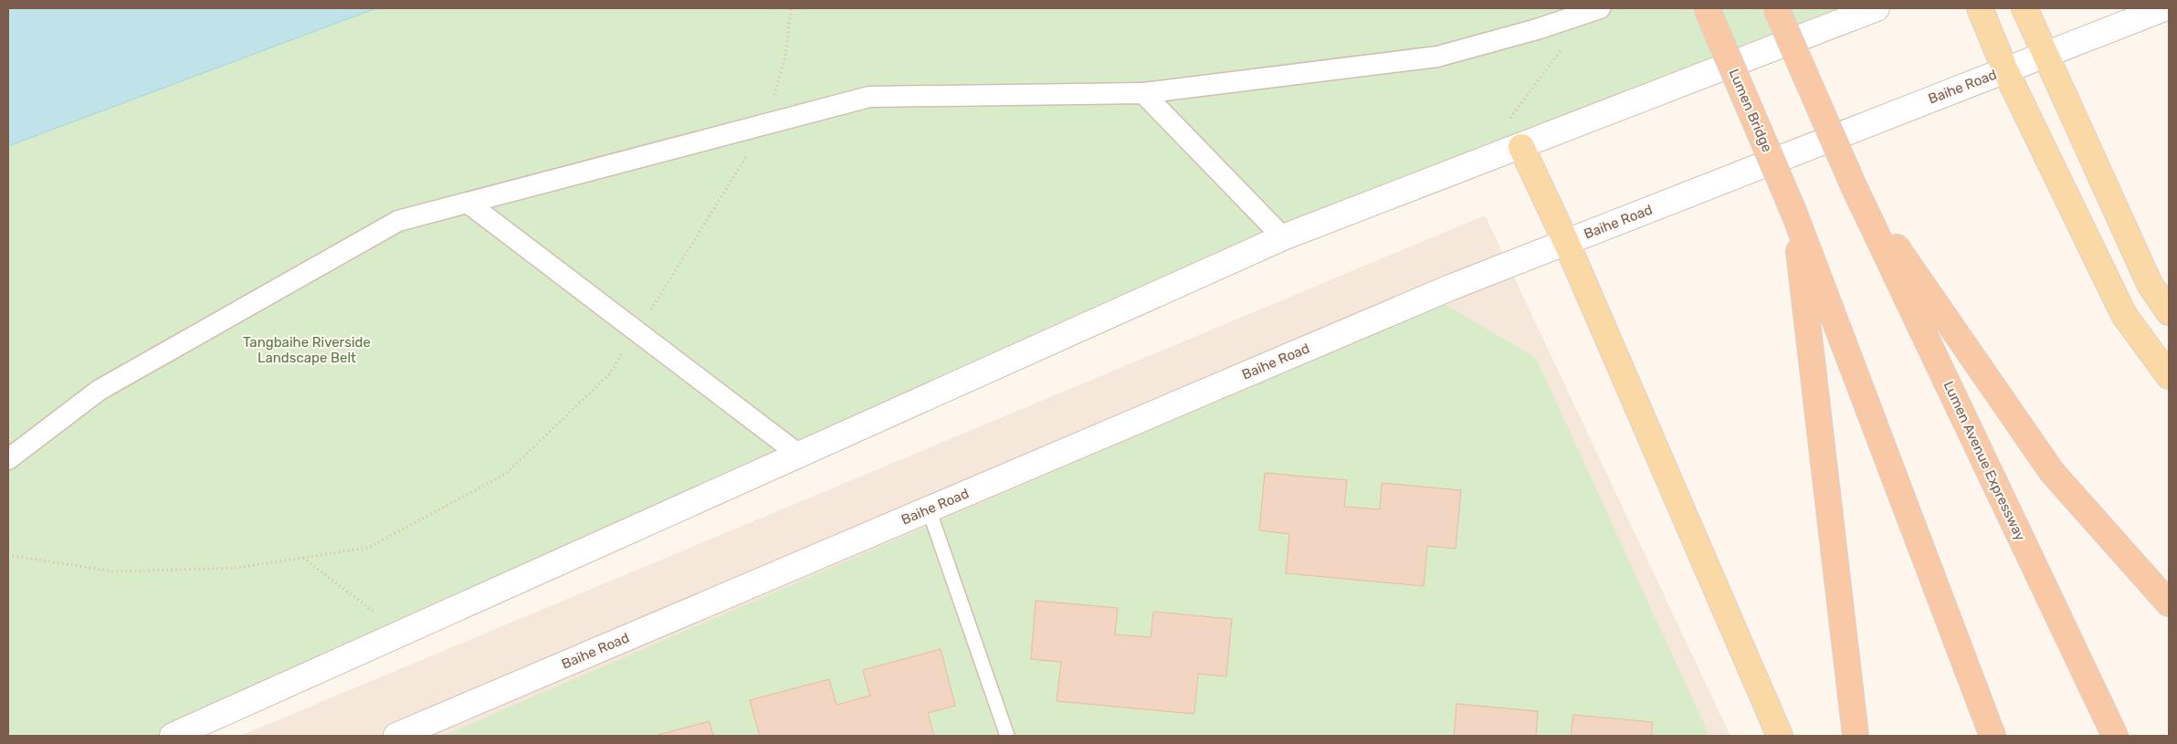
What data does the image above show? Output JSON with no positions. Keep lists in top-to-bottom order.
{
  "streets": {
    "highway": ["Lumen Bridge", "Lumen Avenue Expressway"],
    "street": ["Baihe Road"]
  },
  "parks": ["Tangbaihe Riverside Landscape Belt"]
}
